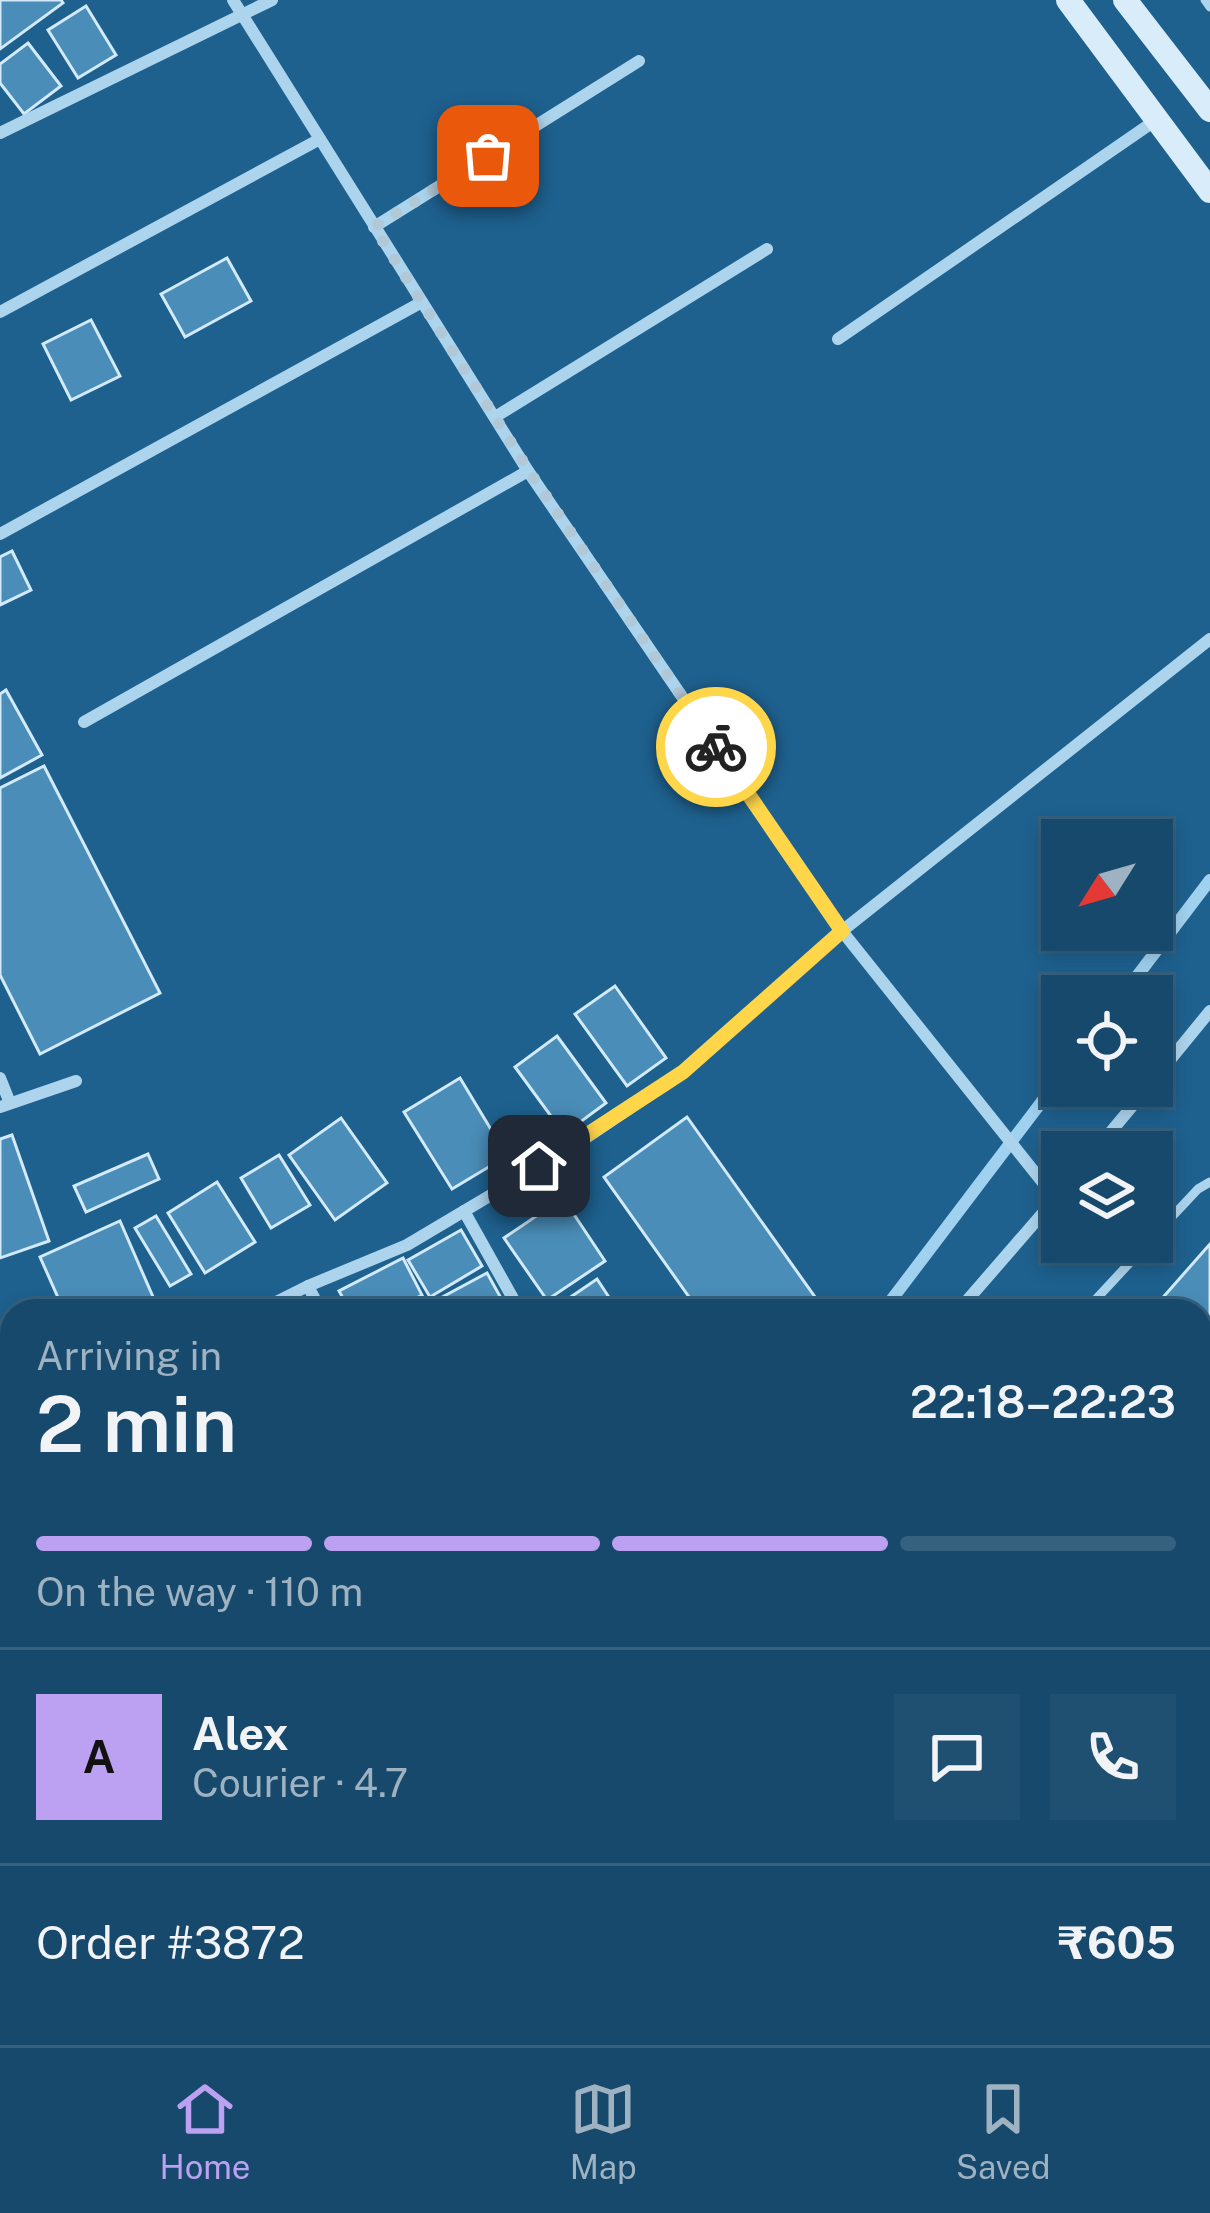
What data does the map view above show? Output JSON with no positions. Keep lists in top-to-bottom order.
{
  "north": "bottom left",
  "page": {
    "heading": ["2 min", "Arriving in", "22:18–22:23"],
    "panel": [
      "Alex",
      "Courier · 4.7",
      "Order #3872",
      "₹605"
    ],
    "bar": "On the way · 110 m",
    "round": "A",
    "tabs": ["Home", "Map", "Saved"]
  }
}
